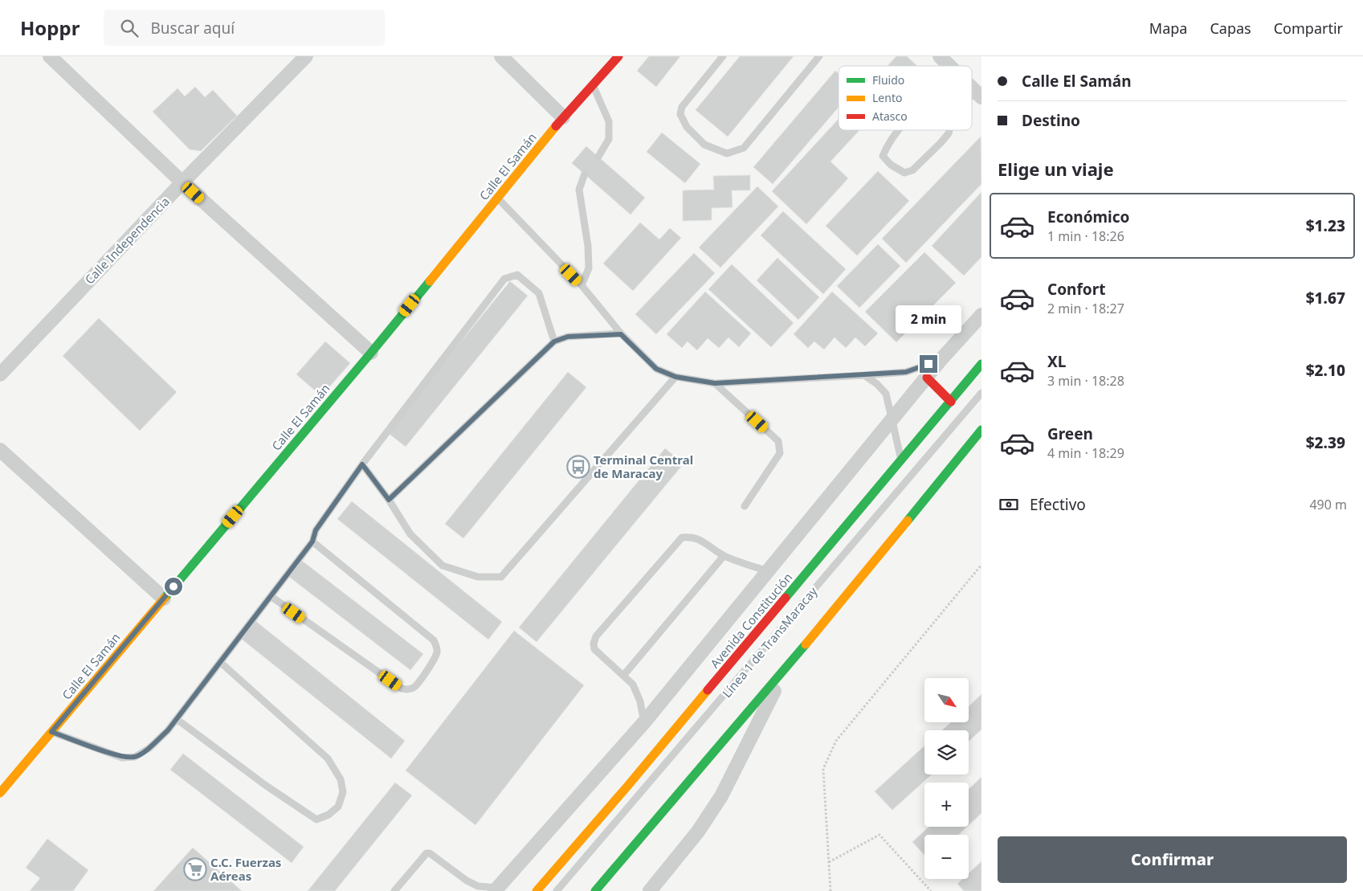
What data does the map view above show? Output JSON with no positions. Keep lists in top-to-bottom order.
{
  "streets": {
    "street": ["Calle El Samán", "Calle Independencia", "Avenida Constitución"],
    "lane": ["Línea 1 de TransMaracay"]
  },
  "places": {
    "bus stop": ["Terminal Central de Maracay"],
    "supermarket": ["C.C. Fuerzas Aéreas"]
  },
  "legend": ["Fluido", "Lento", "Atasco"],
  "north": "bottom right",
  "page": {
    "header": "Hoppr",
    "search": "Buscar aquí",
    "nav": ["Mapa", "Capas", "Compartir"],
    "banner": ["Calle El Samán", "Destino"],
    "heading": "Elige un viaje",
    "list": [
      {
        "name": "Económico",
        "note": "1 min · 18:26",
        "value": "$1.23"
      },
      {
        "name": "Confort",
        "note": "2 min · 18:27",
        "value": "$1.67"
      },
      {
        "name": "XL",
        "note": "3 min · 18:28",
        "value": "$2.10"
      },
      {
        "name": "Green",
        "note": "4 min · 18:29",
        "value": "$2.39"
      }
    ],
    "bubble": "2 min",
    "pay": ["Efectivo", "490 m"],
    "map_buttons": ["+", "−"],
    "buttons": "Confirmar"
  }
}
